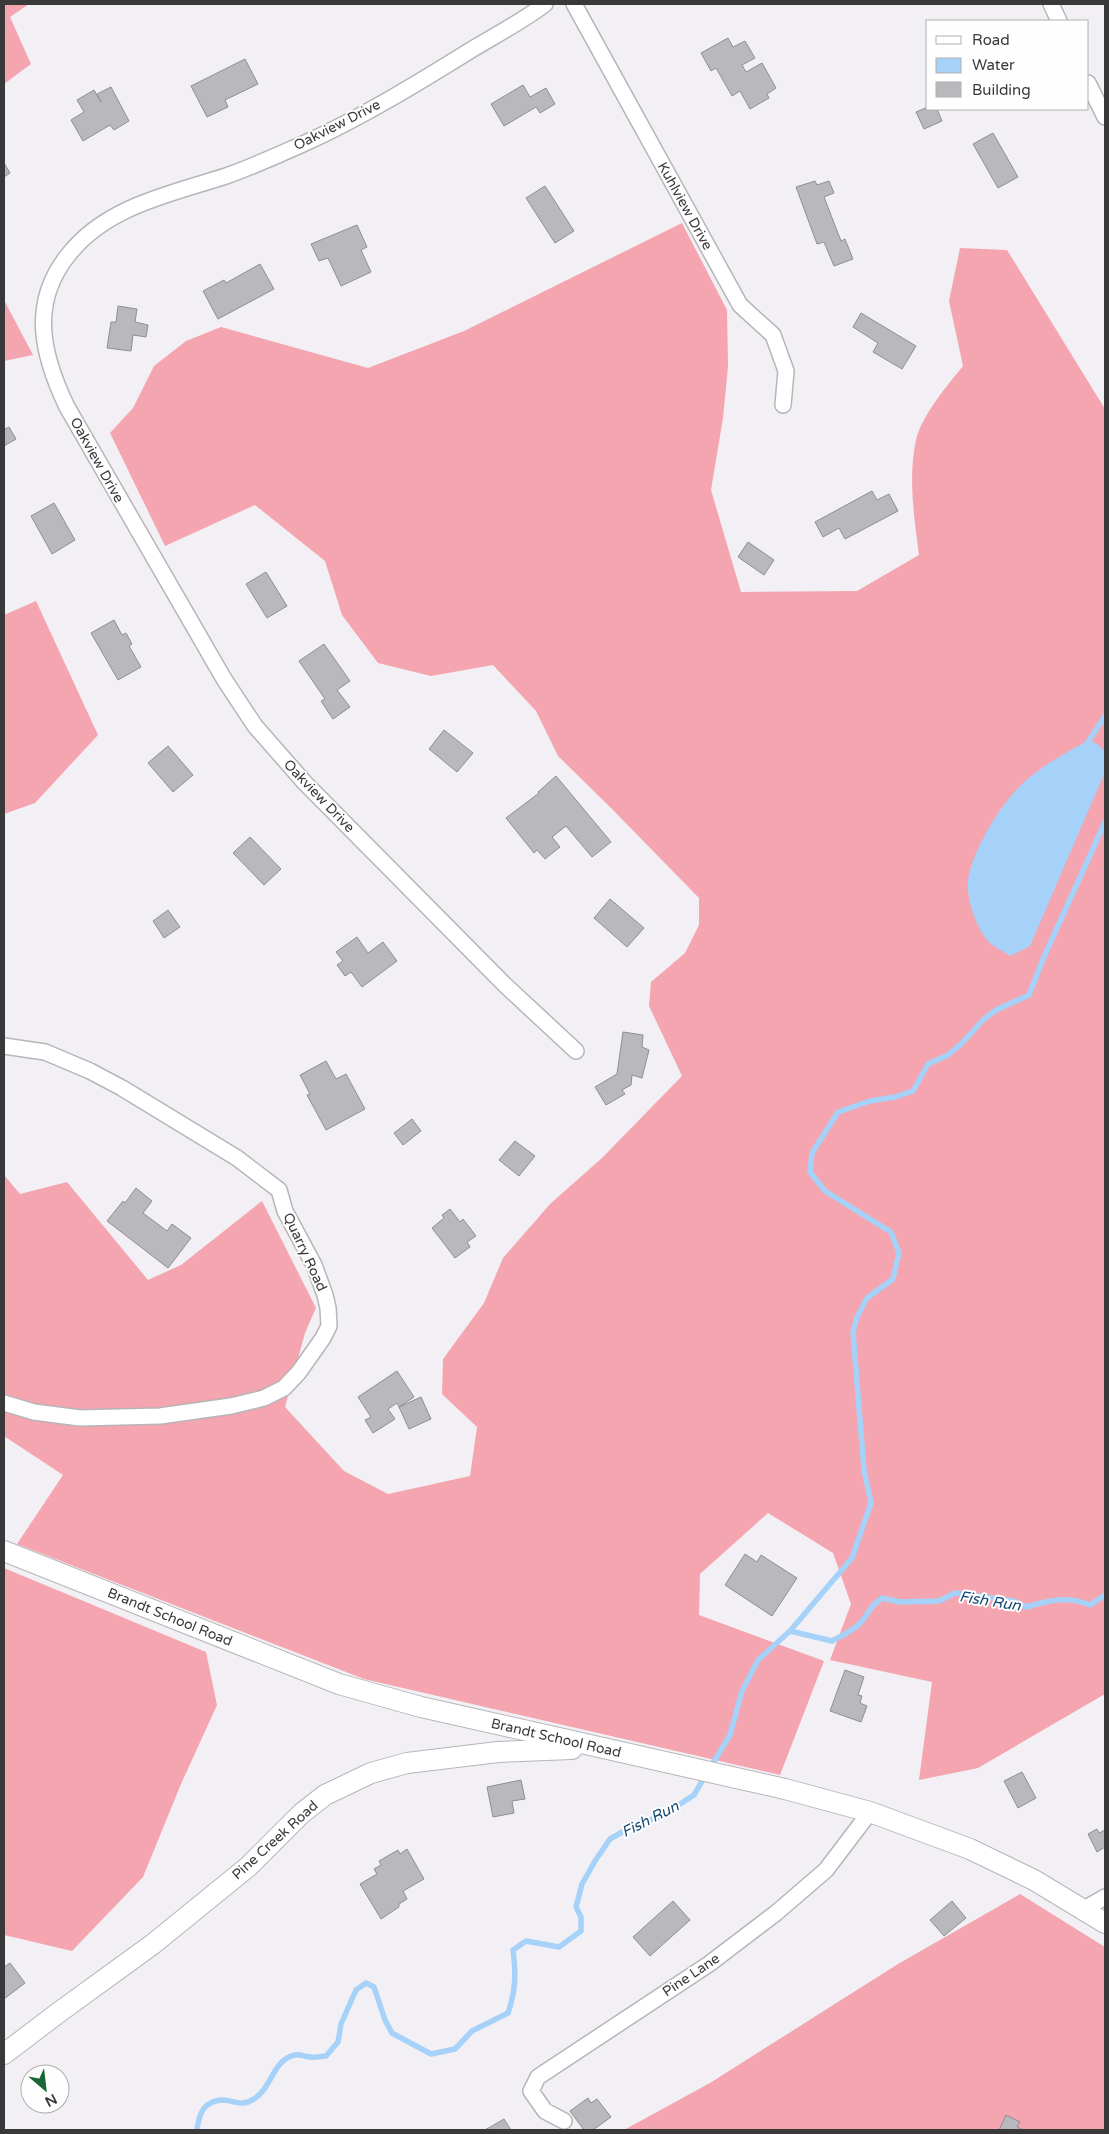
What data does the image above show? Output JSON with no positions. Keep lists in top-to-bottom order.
{
  "streets": {
    "street": [
      "Oakview Drive",
      "Kuhlview Drive",
      "Quarry Road",
      "Brandt School Road",
      "Pine Creek Road",
      "Pine Lane"
    ]
  },
  "crossings": [
    ["Brandt School Road", "Pine Creek Road"],
    ["Brandt School Road", "Pine Lane"]
  ],
  "water": ["Fish Run"],
  "legend": ["Road", "Water", "Building"],
  "north": "bottom right"
}
